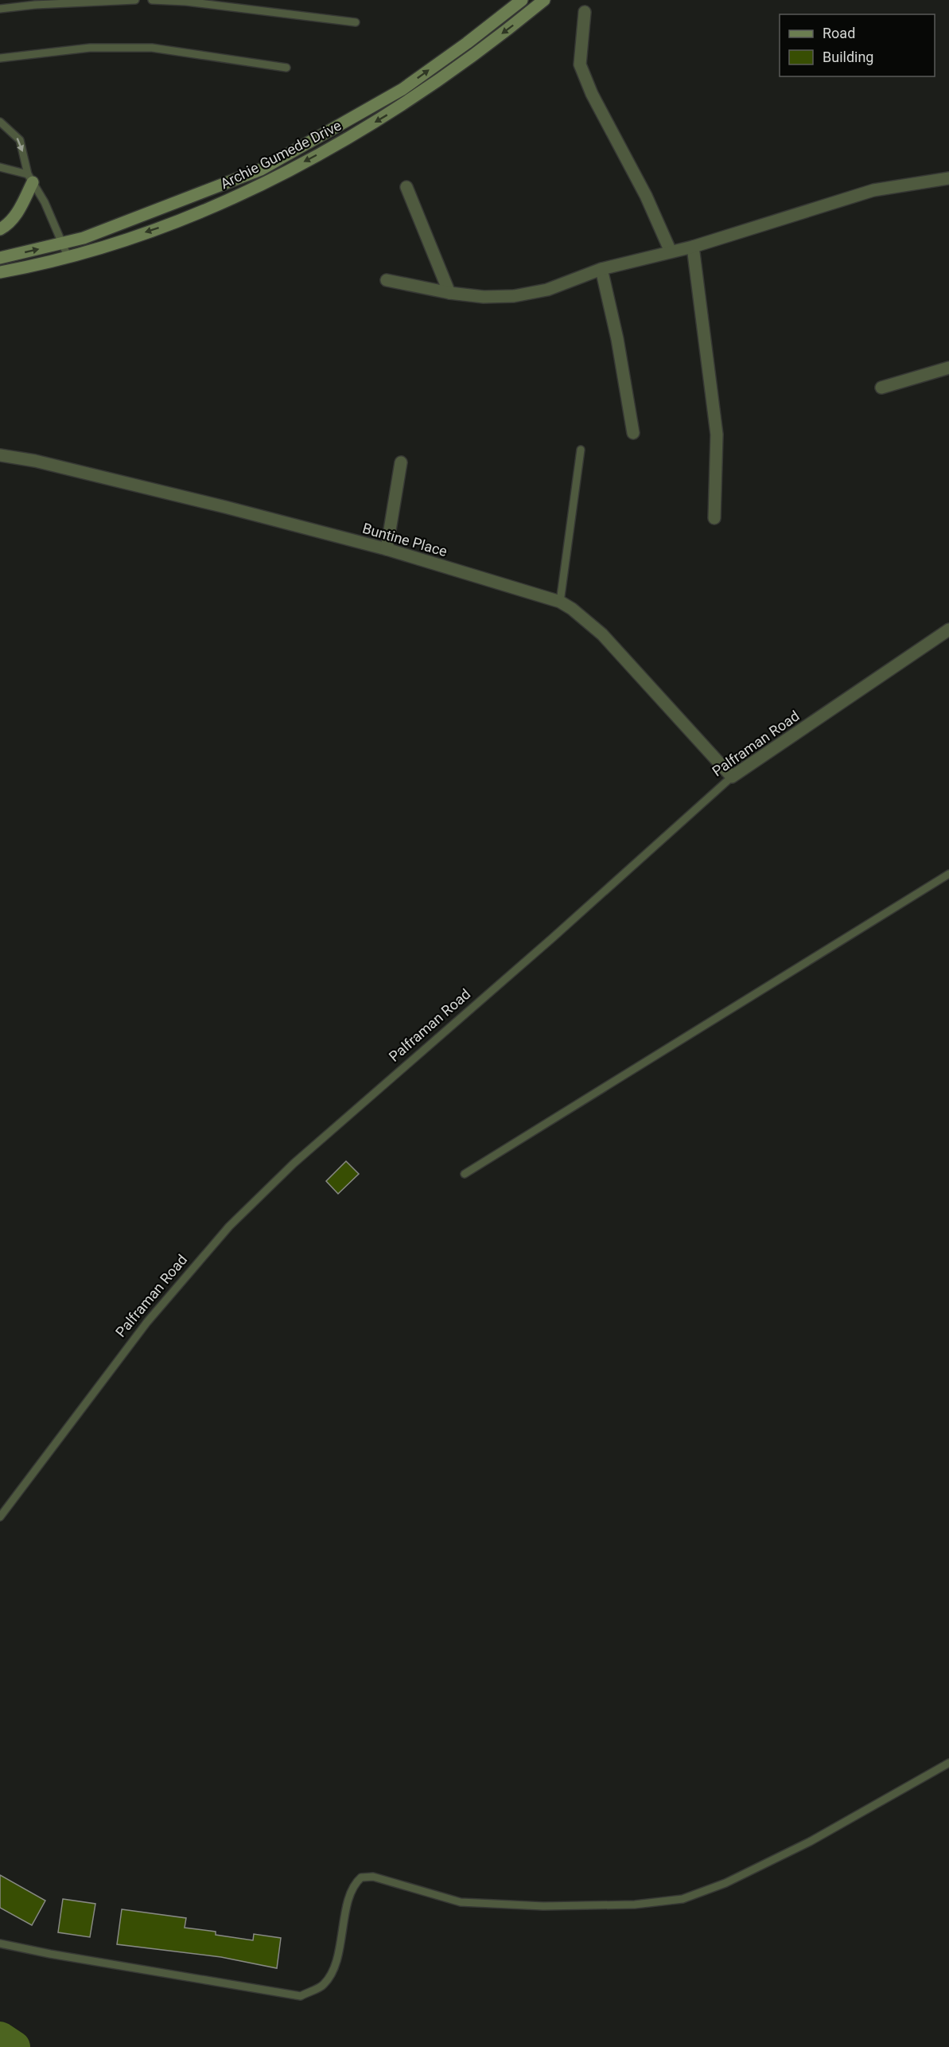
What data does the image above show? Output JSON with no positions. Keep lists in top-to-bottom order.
{
  "streets": {
    "main road": ["Archie Gumede Drive"],
    "street": ["Buntine Place", "Palframan Road"]
  },
  "crossings": [
    ["Buntine Place", "Palframan Road"]
  ],
  "legend": ["Road", "Building"]
}
